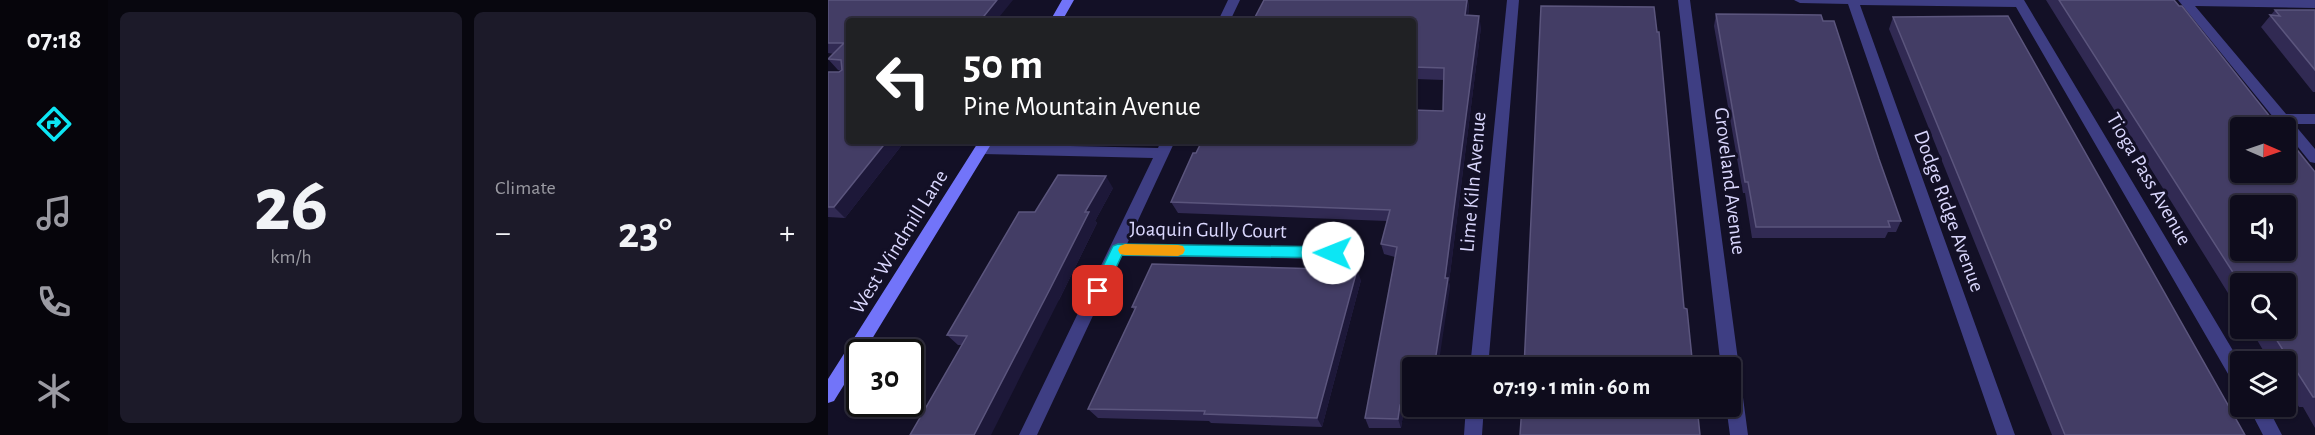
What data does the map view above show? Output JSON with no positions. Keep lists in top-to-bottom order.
{
  "streets": {
    "street": [
      "Tioga Pass Avenue",
      "Groveland Avenue",
      "Lime Kiln Avenue",
      "Dodge Ridge Avenue",
      "Joaquin Gully Court",
      "West Windmill Lane"
    ]
  },
  "north": "right",
  "page": {
    "tabs": "07:18",
    "tile": [
      ["26", "km/h"],
      "Climate"
    ],
    "turn": ["50 m", "Pine Mountain Avenue"],
    "heat": ["−", "23°", "+"],
    "limit": "30",
    "trip": "07:19 · 1 min · 60 m"
  }
}
